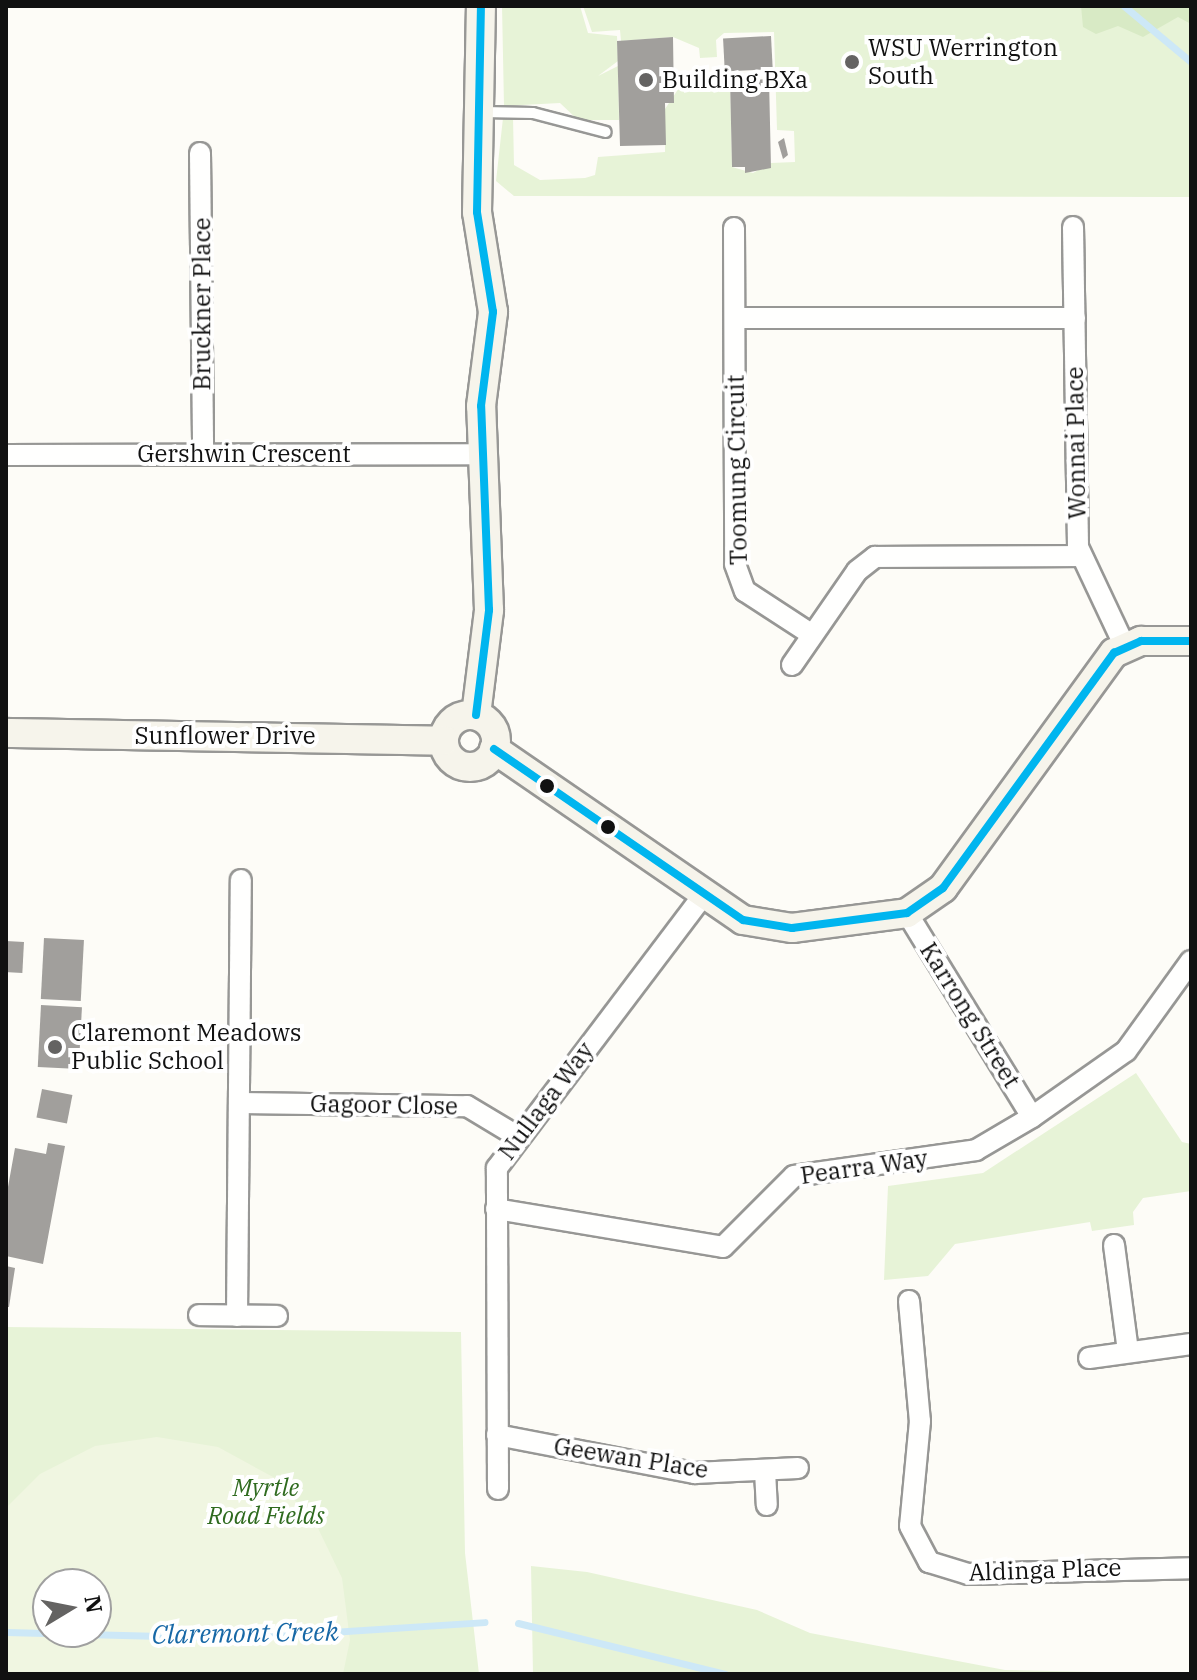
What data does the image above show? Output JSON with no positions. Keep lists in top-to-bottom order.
{
  "streets": {
    "street": [
      "Bruckner Place",
      "Wonnai Place",
      "Gershwin Crescent",
      "Toomung Circuit",
      "Sunflower Drive",
      "Karrong Street",
      "Nullaga Way",
      "Gagoor Close",
      "Pearra Way",
      "Geewan Place",
      "Aldinga Place"
    ]
  },
  "crossings": [
    ["Bruckner Place", "Gershwin Crescent"],
    ["Karrong Street", "Pearra Way"],
    ["Nullaga Way", "Gagoor Close"],
    ["Nullaga Way", "Pearra Way"],
    ["Nullaga Way", "Geewan Place"]
  ],
  "water": ["Claremont Creek"],
  "parks": ["Myrtle Road Fields"],
  "places": ["WSU Werrington South", "Building BXa", "Claremont Meadows Public School"],
  "north": "right"
}
